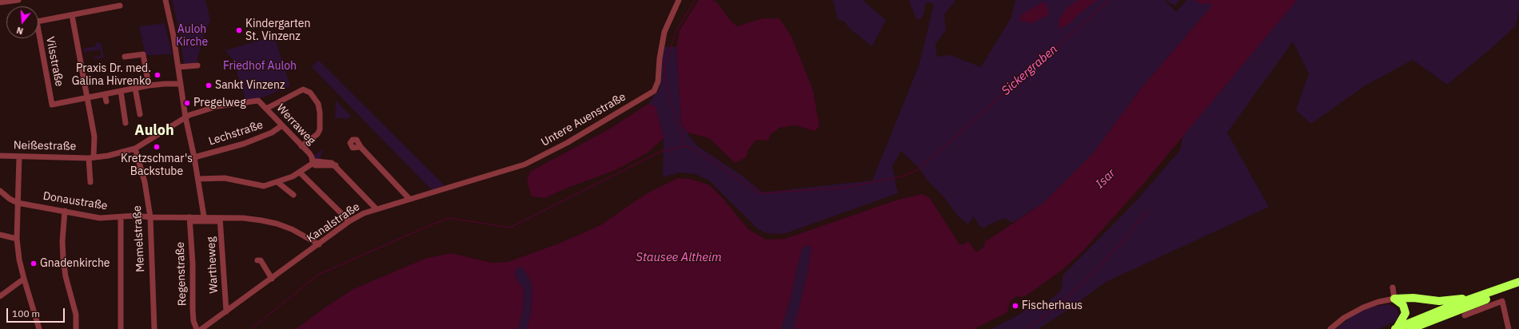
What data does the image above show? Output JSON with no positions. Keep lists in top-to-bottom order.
{
  "streets": {
    "street": [
      "Vilsstraße",
      "Untere Auenstraße",
      "Werraweg",
      "Lechstraße",
      "Neißestraße",
      "Donaustraße",
      "Kanalstraße",
      "Memelstraße",
      "Wartheweg",
      "Regenstraße"
    ]
  },
  "crossings": [
    ["Untere Auenstraße", "Kanalstraße"],
    ["Werraweg", "Lechstraße"],
    ["Werraweg", "Neißestraße"],
    ["Neißestraße", "Memelstraße"],
    ["Donaustraße", "Kanalstraße"],
    ["Donaustraße", "Memelstraße"],
    ["Donaustraße", "Wartheweg"],
    ["Donaustraße", "Regenstraße"],
    ["Kanalstraße", "Wartheweg"]
  ],
  "districts": ["Auloh"],
  "water": ["Sickergraben", "Isar", "Stausee Altheim"],
  "parks": ["Auloh Kirche", "Friedhof Auloh"],
  "places": [
    "Kindergarten St. Vinzenz",
    "Praxis Dr. med. Galina Hivrenko",
    "Sankt Vinzenz",
    "Pregelweg",
    "Kretzschmar's Backstube",
    "Gnadenkirche",
    "Fischerhaus"
  ],
  "scale_bar": "100 m",
  "north": "bottom"
}
